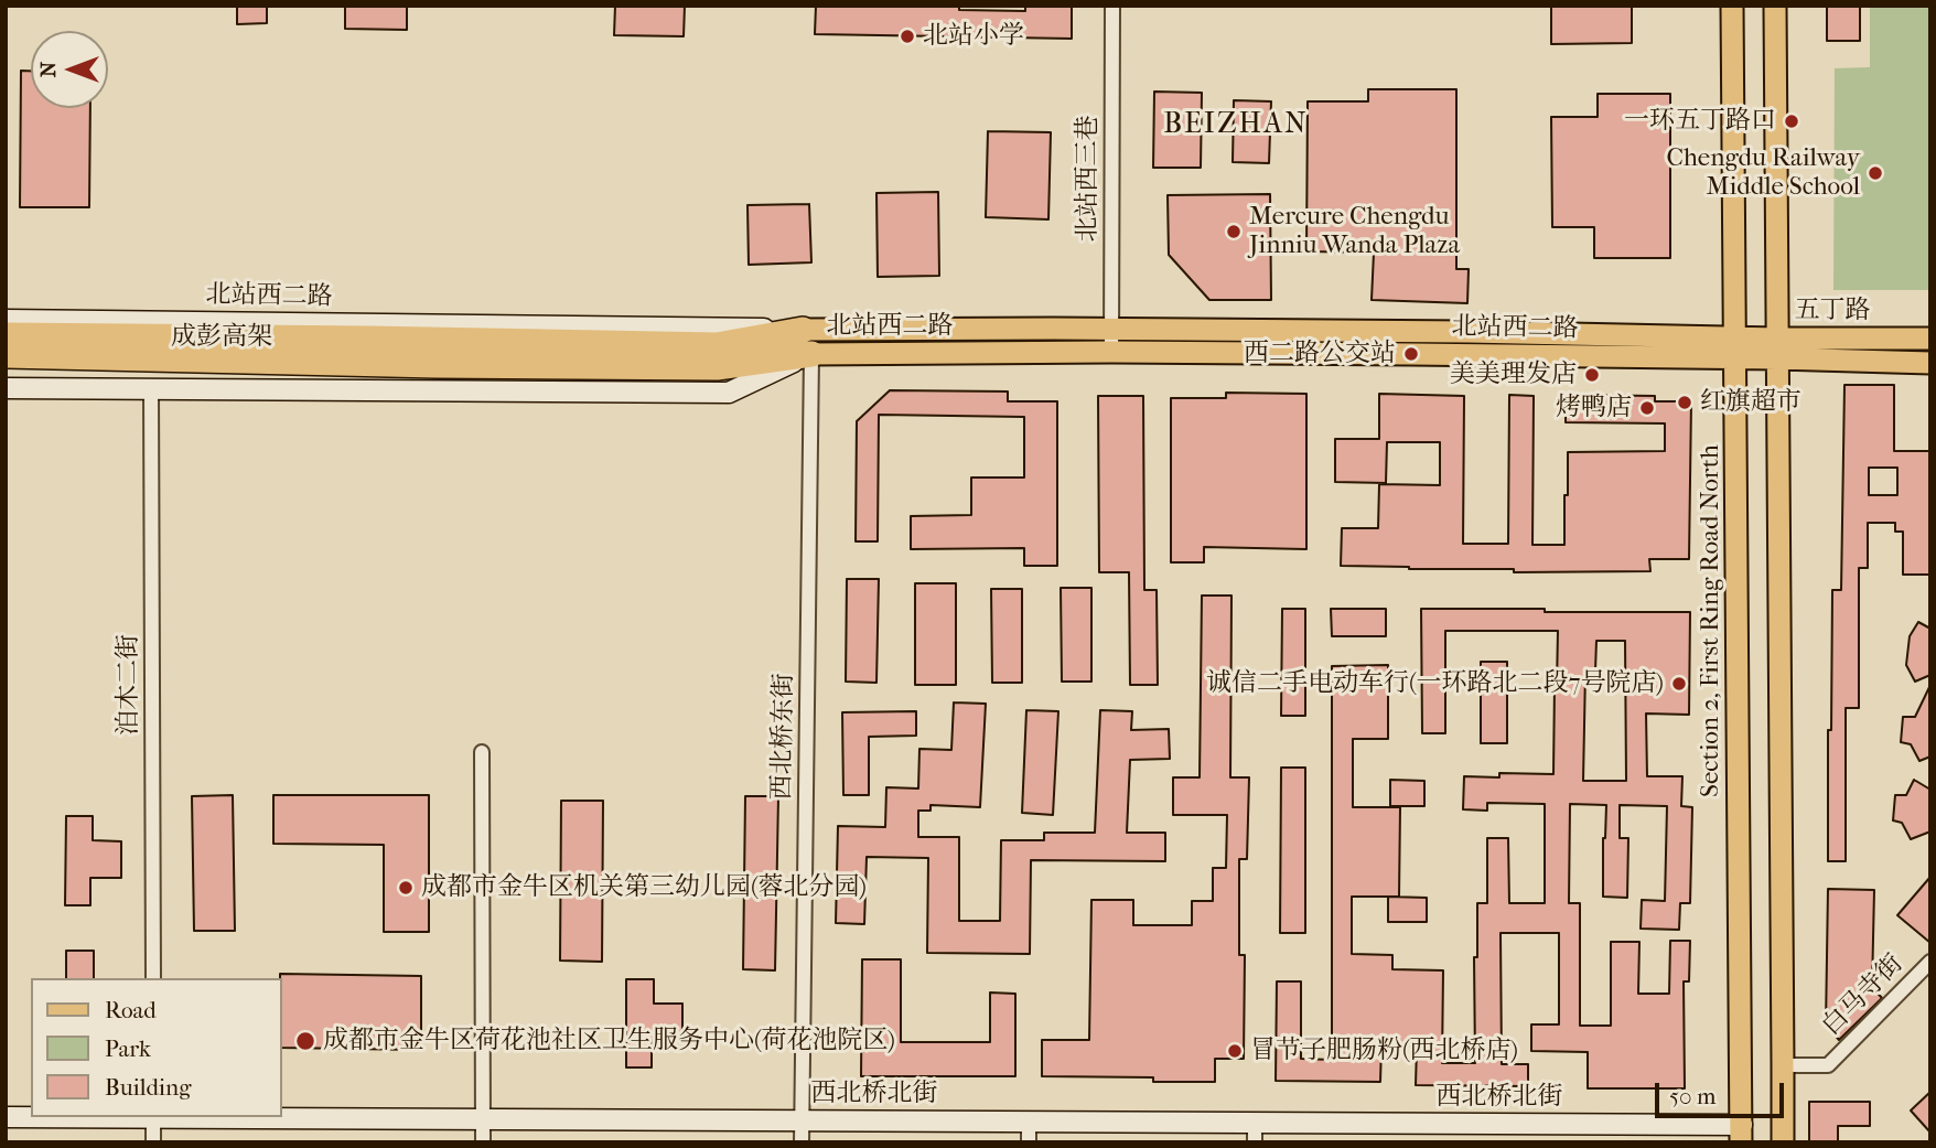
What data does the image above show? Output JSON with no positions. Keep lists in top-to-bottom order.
{
  "streets": {
    "highway": ["成彭高架"],
    "main road": ["北站西二路", "五丁路", "Section 2, First Ring Road North"],
    "street": [
      "北站西三巷",
      "泊木二街",
      "西北桥东街",
      "白马寺街",
      "西北桥北街"
    ]
  },
  "crossings": [
    ["北站西三巷", "北站西二路"],
    ["北站西二路", "五丁路"],
    ["北站西二路", "成彭高架"],
    ["北站西二路", "Section 2, First Ring Road North"],
    ["北站西二路", "泊木二街"],
    ["北站西二路", "西北桥东街"],
    ["五丁路", "Section 2, First Ring Road North"],
    ["成彭高架", "西北桥东街"],
    ["Section 2, First Ring Road North", "西北桥北街"],
    ["西北桥东街", "西北桥北街"]
  ],
  "districts": ["BEIZHAN"],
  "places": [
    "北站小学",
    "一环五丁路口",
    "Chengdu Railway Middle School",
    "Mercure Chengdu Jinniu Wanda Plaza",
    "西二路公交站",
    "美美理发店",
    "红旗超市",
    "烤鸭店",
    "诚信二手电动车行(一环路北二段7号院店)",
    "成都市金牛区机关第三幼儿园(蓉北分园)",
    "成都市金牛区荷花池社区卫生服务中心(荷花池院区)",
    "冒节子肥肠粉(西北桥店)"
  ],
  "legend": ["Road", "Park", "Building"],
  "scale_bar": "50 m",
  "north": "left"
}
